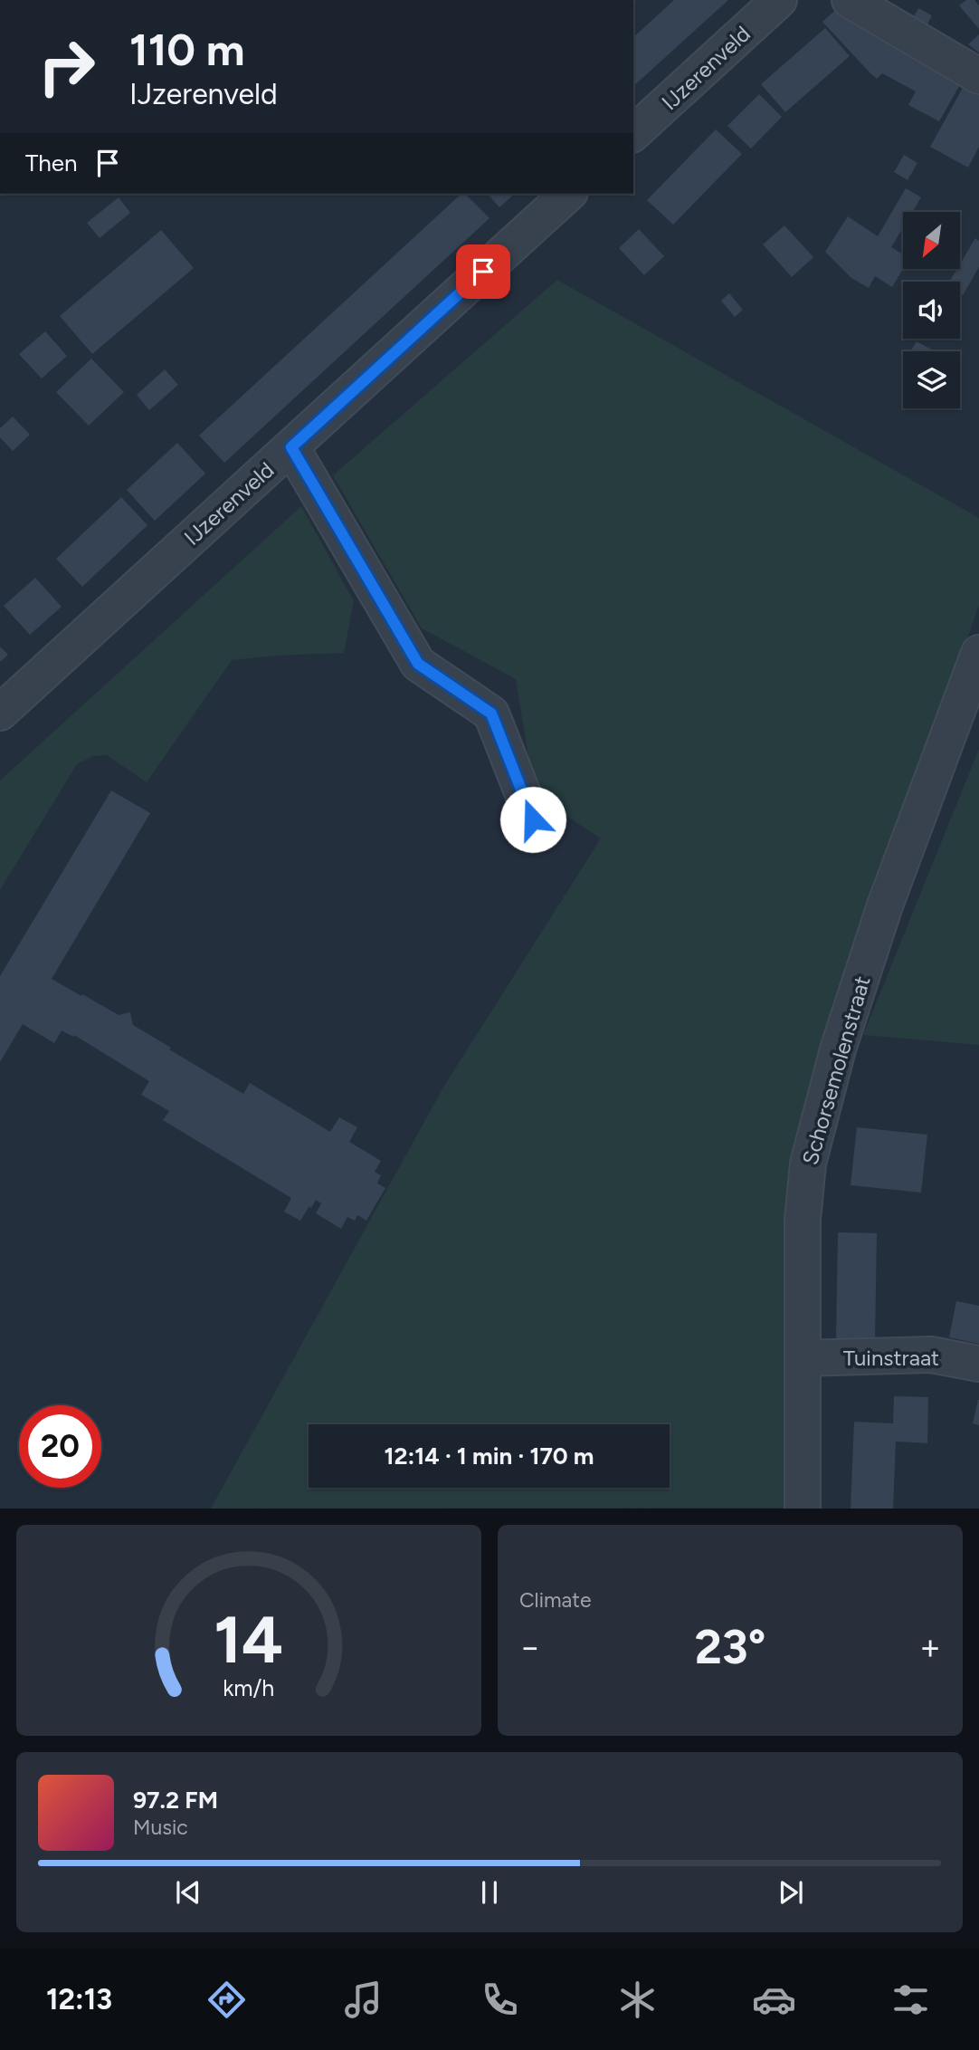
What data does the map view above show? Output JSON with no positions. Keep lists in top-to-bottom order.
{
  "streets": {
    "street": ["IJzerenveld", "Schorsemolenstraat", "Tuinstraat"]
  },
  "crossings": [
    ["Schorsemolenstraat", "Tuinstraat"]
  ],
  "north": "bottom left",
  "page": {
    "turn": ["110 m", "IJzerenveld"],
    "then": "Then",
    "limit": "20",
    "trip": "12:14 · 1 min · 170 m",
    "tile": "Climate",
    "heat": ["−", "23°", "+"],
    "song": ["97.2 FM", "Music"],
    "tabs": "12:13",
    "gauge": ["14", "km/h"]
  }
}
